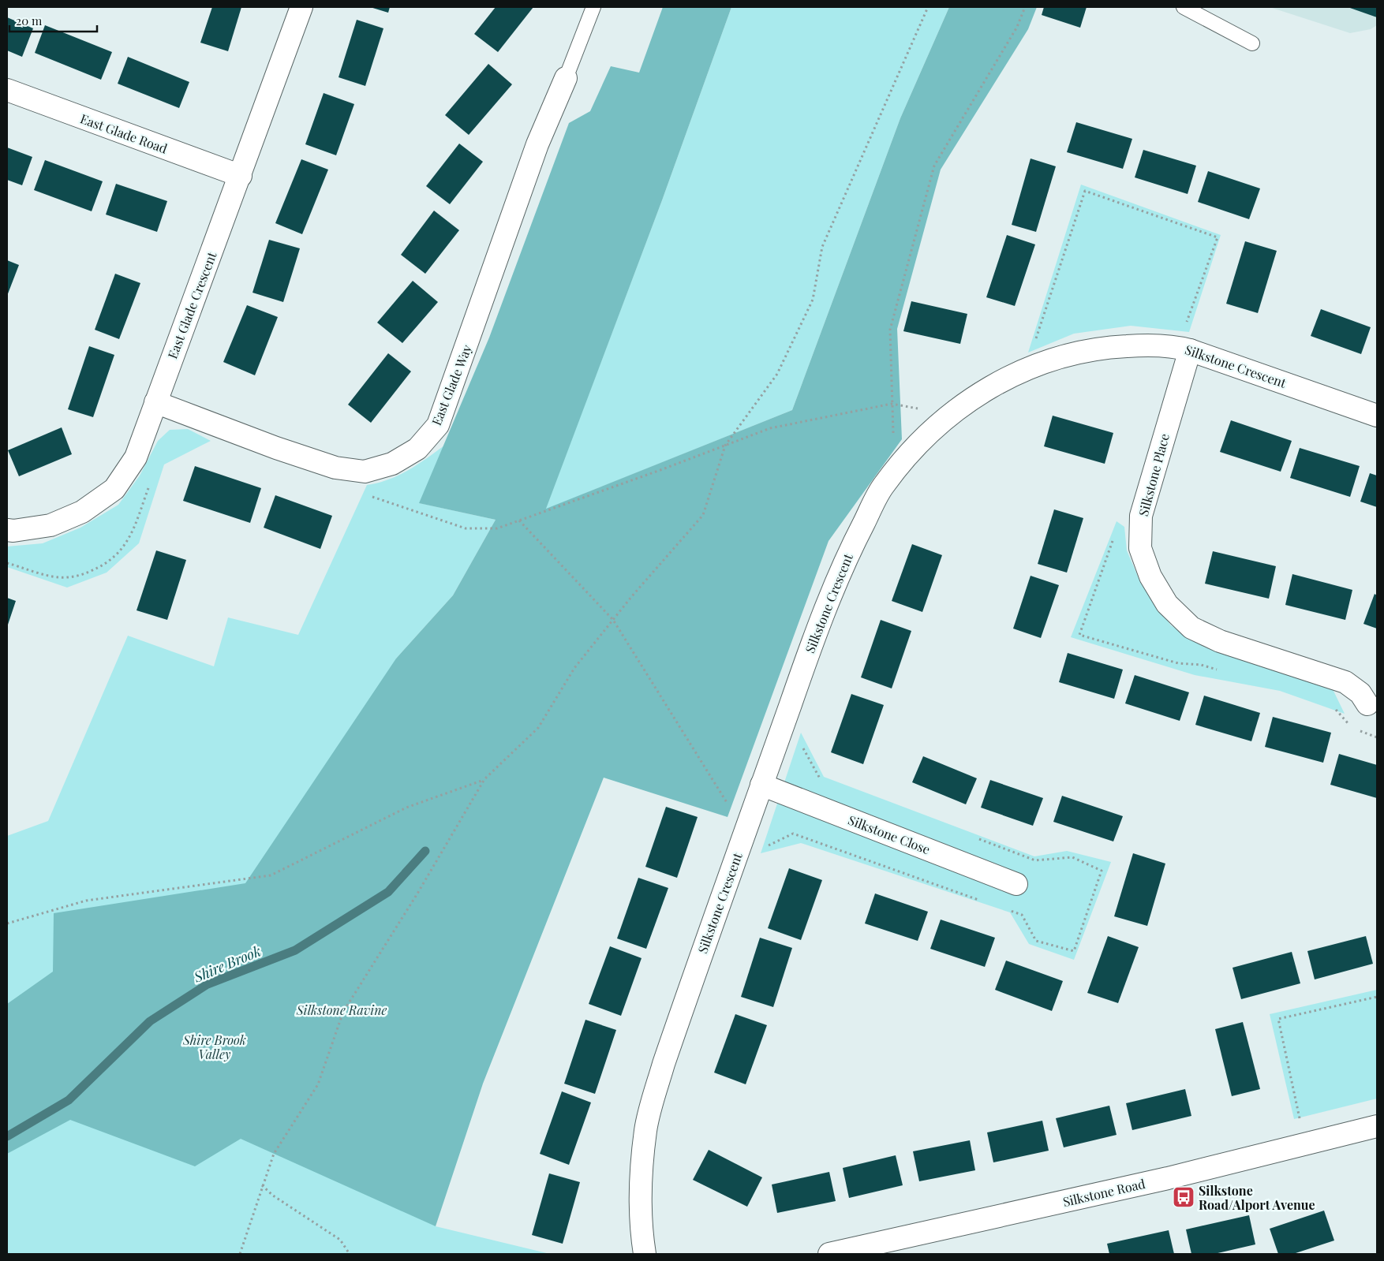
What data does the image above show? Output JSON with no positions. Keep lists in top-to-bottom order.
{
  "streets": {
    "street": [
      "East Glade Road",
      "East Glade Crescent",
      "Silkstone Crescent",
      "East Glade Way",
      "Silkstone Place",
      "Silkstone Close",
      "Silkstone Road"
    ]
  },
  "crossings": [
    ["East Glade Road", "East Glade Crescent"],
    ["East Glade Crescent", "East Glade Way"],
    ["Silkstone Crescent", "Silkstone Place"],
    ["Silkstone Crescent", "Silkstone Close"]
  ],
  "water": ["Shire Brook"],
  "parks": ["Silkstone Ravine", "Shire Brook Valley"],
  "places": {
    "bus stop": ["Silkstone Road/Alport Avenue"]
  },
  "scale_bar": "20 m"
}
